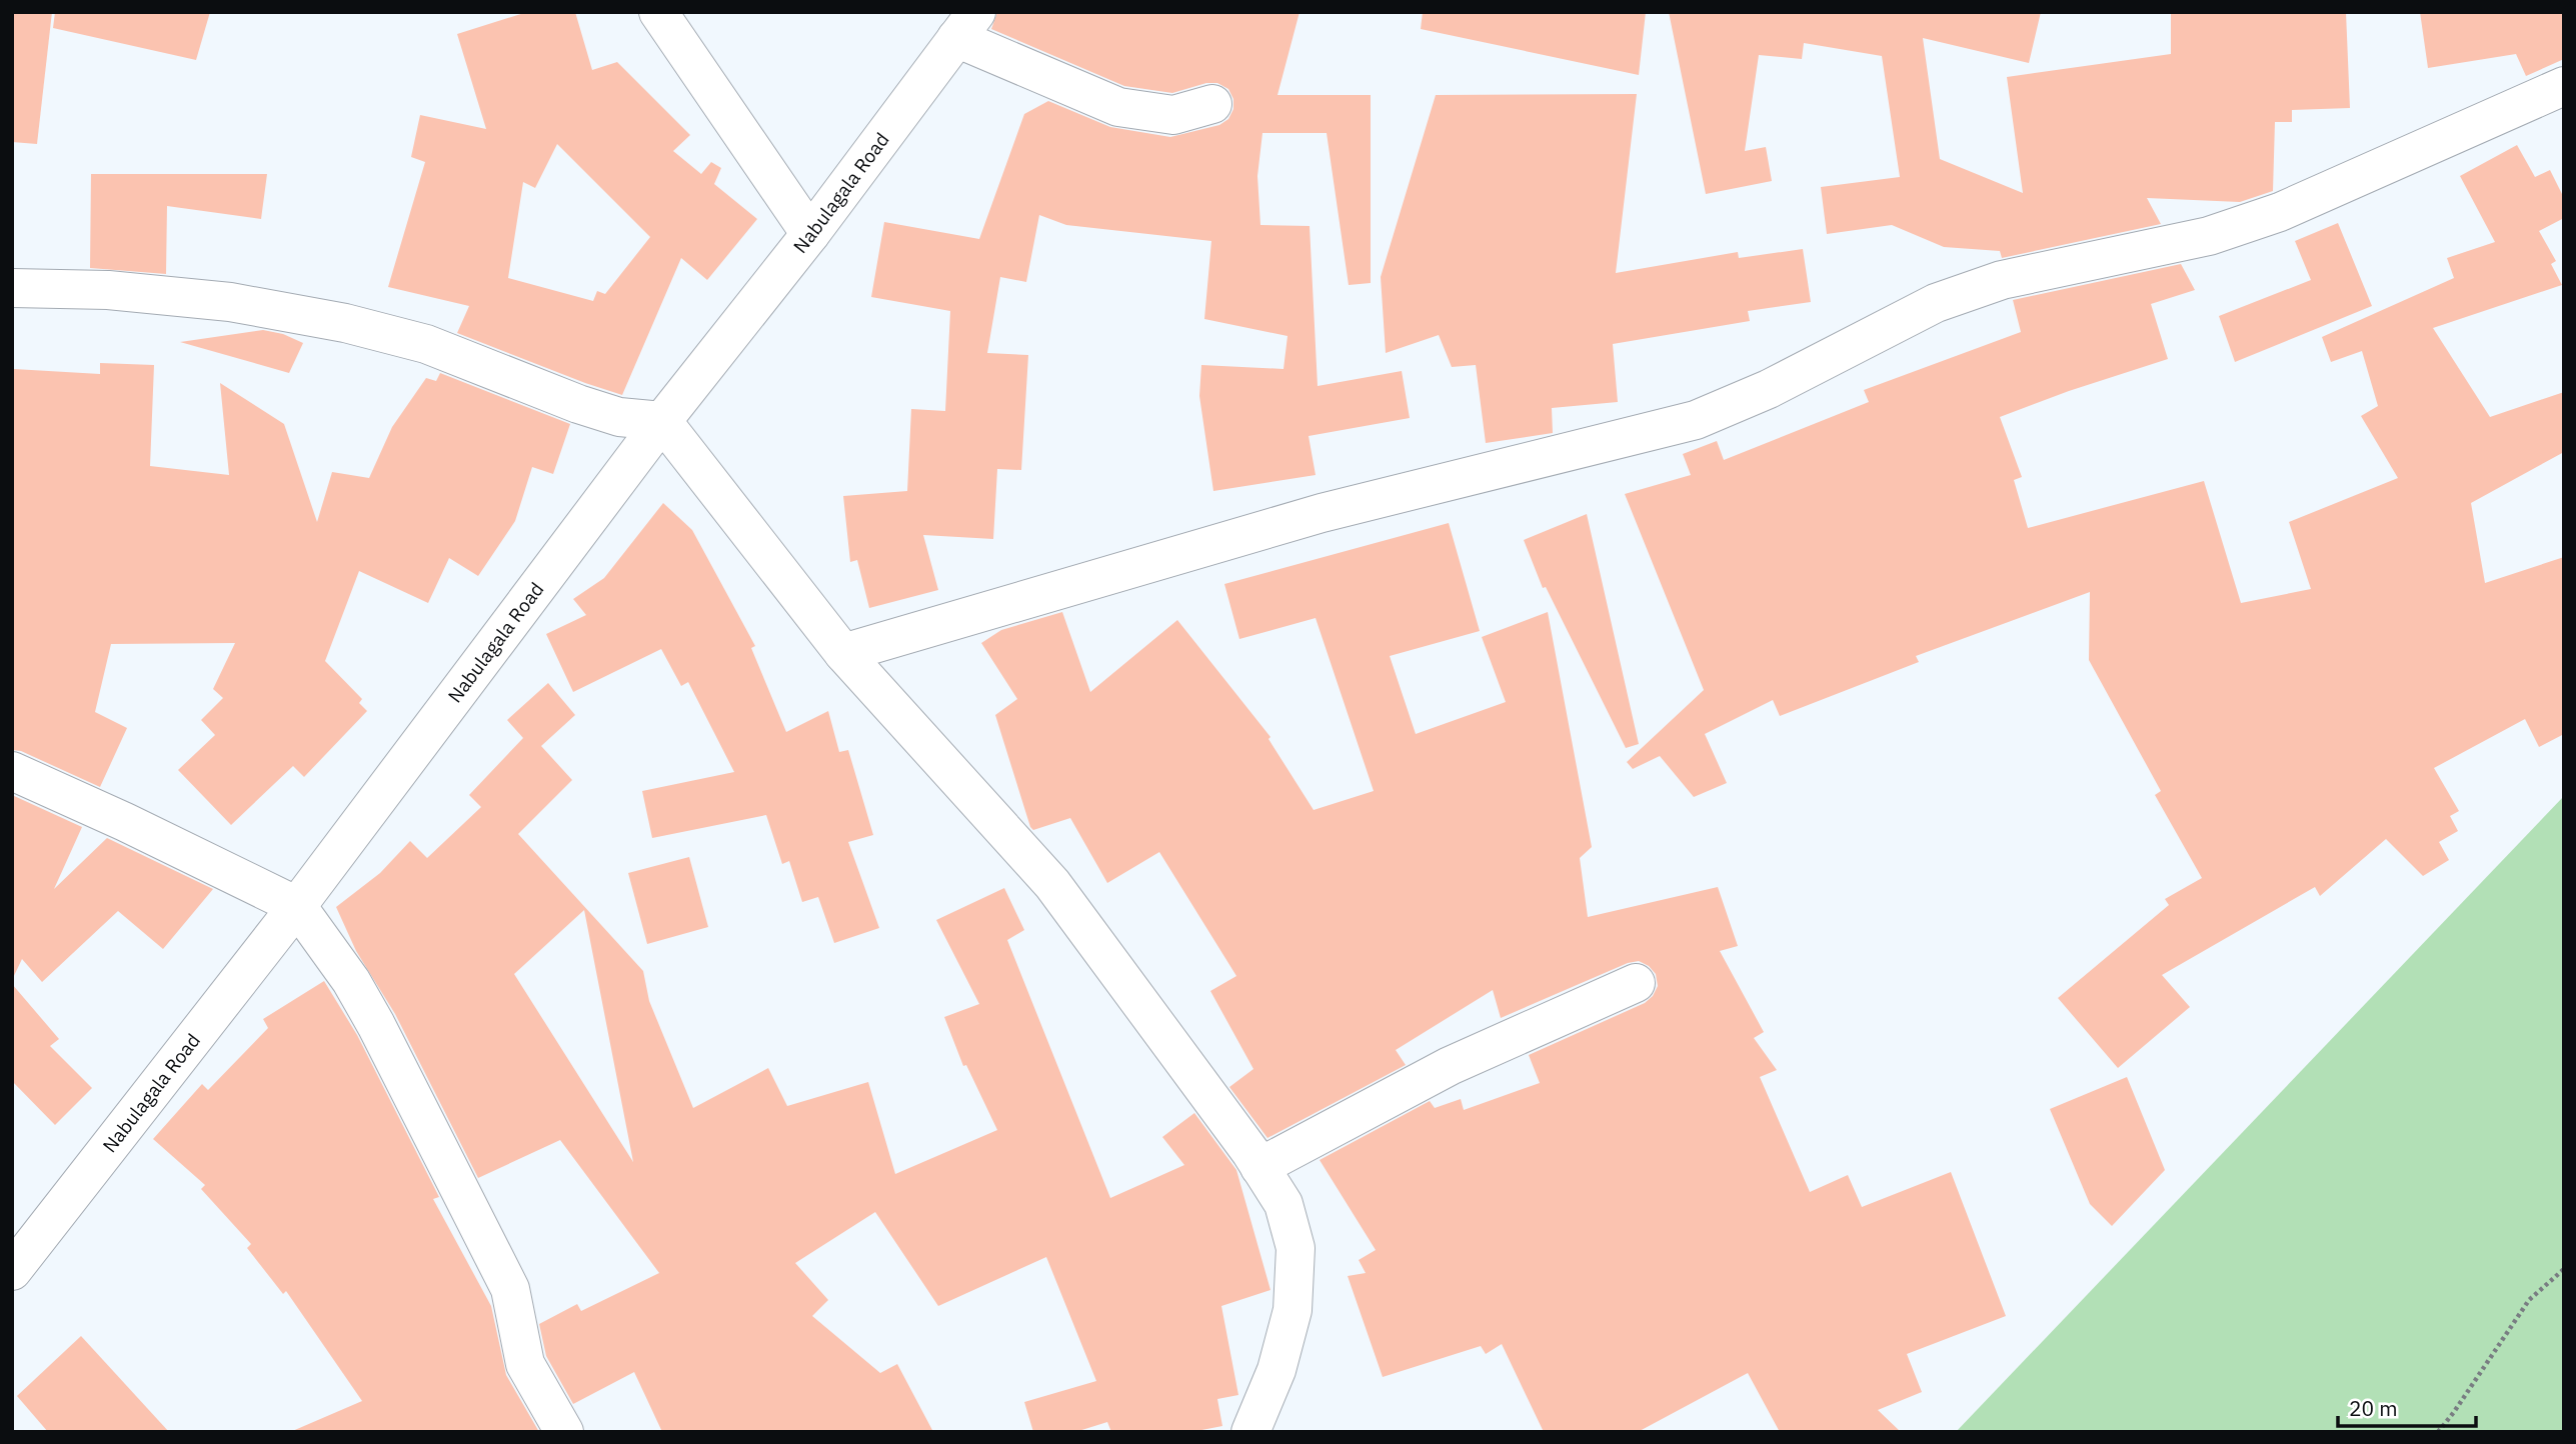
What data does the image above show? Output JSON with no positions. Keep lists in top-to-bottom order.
{
  "streets": {
    "street": ["Nabulagala Road"]
  },
  "scale_bar": "20 m"
}
